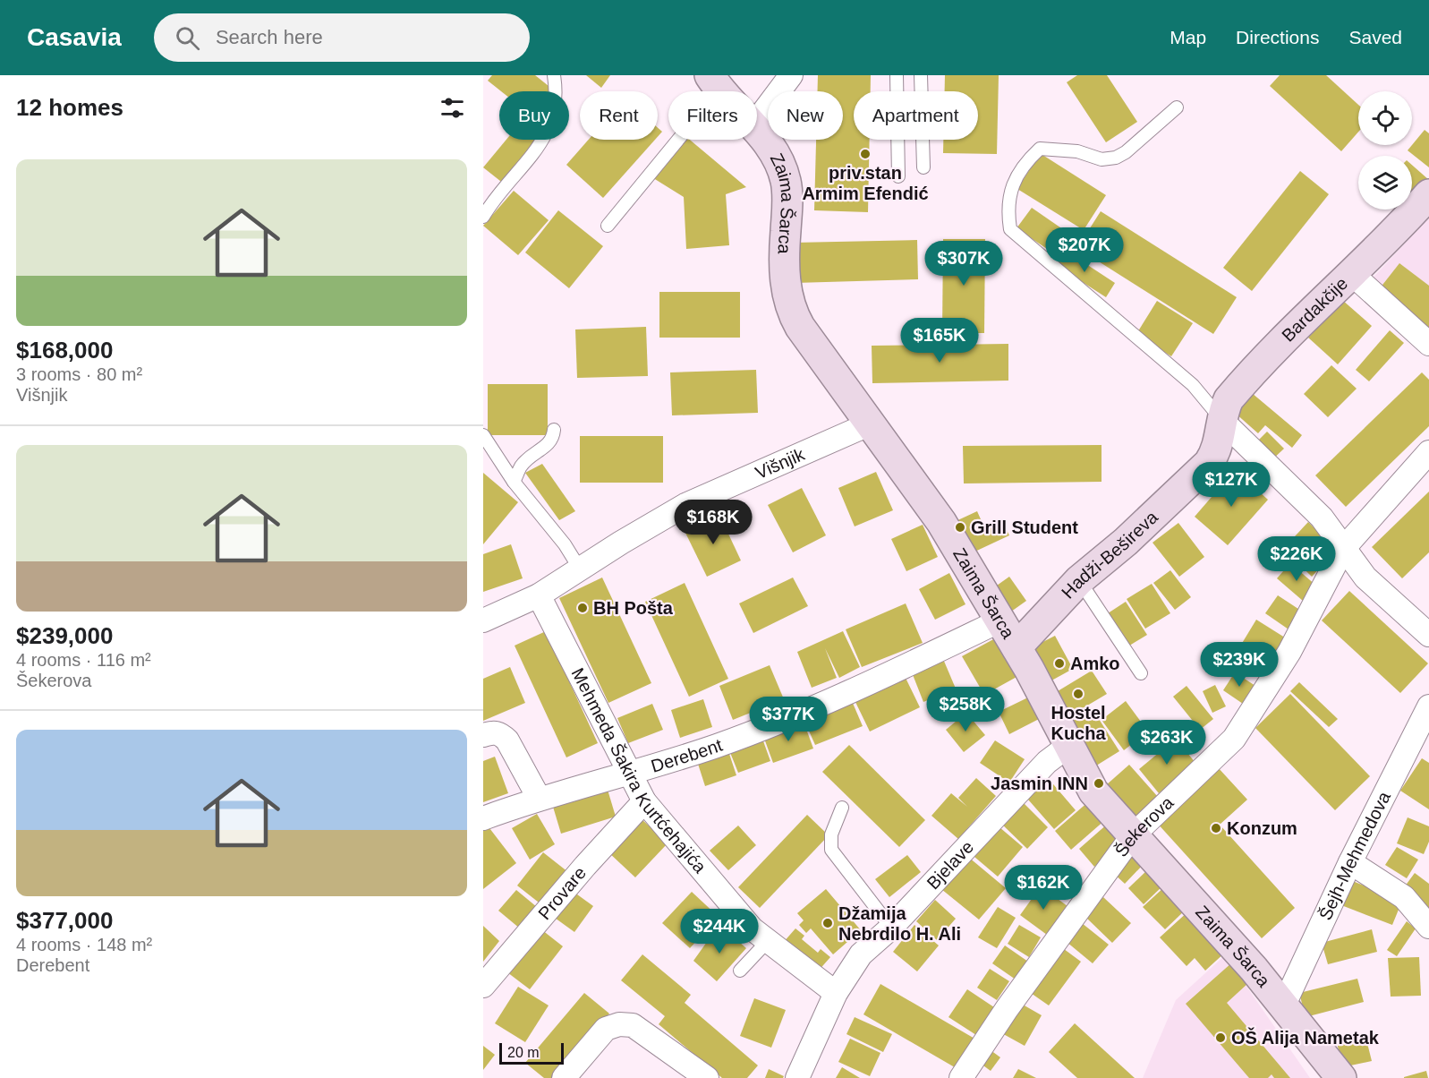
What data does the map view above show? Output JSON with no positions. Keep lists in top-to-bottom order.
{
  "streets": {
    "street": [
      "Zaima Šarca",
      "Bardakčije",
      "Višnjik",
      "Hadži-Bešireva",
      "Derebent",
      "Mehmeda Šakira Kurtćehajića",
      "Šekerova",
      "Šejh-Mehmedova",
      "Bjelave",
      "Provare"
    ]
  },
  "crossings": [
    ["Zaima Šarca", "Višnjik"],
    ["Zaima Šarca", "Hadži-Bešireva"],
    ["Zaima Šarca", "Derebent"],
    ["Zaima Šarca", "Šekerova"],
    ["Zaima Šarca", "Šejh-Mehmedova"],
    ["Zaima Šarca", "Bjelave"],
    ["Bardakčije", "Hadži-Bešireva"],
    ["Višnjik", "Mehmeda Šakira Kurtćehajića"],
    ["Derebent", "Mehmeda Šakira Kurtćehajića"],
    ["Mehmeda Šakira Kurtćehajića", "Bjelave"],
    ["Mehmeda Šakira Kurtćehajića", "Provare"]
  ],
  "places": [
    "priv.stan Armim Efendić",
    "Grill Student",
    "BH Pošta",
    "Amko",
    "Hostel Kucha",
    "Jasmin INN",
    "Konzum",
    "Džamija Nebrdilo H. Ali",
    "OŠ Alija Nametak"
  ],
  "scale_bar": "20 m",
  "page": {
    "header": "Casavia",
    "search": "Search here",
    "nav": ["Map", "Directions", "Saved"],
    "heading": "12 homes",
    "chip": [
      "Buy",
      "Rent",
      "Filters",
      "New",
      "Apartment"
    ],
    "list": [
      {
        "name": "$168,000",
        "note": "3 rooms · 80 m² · Višnjik"
      },
      {
        "name": "$239,000",
        "note": "4 rooms · 116 m² · Šekerova"
      },
      {
        "name": "$377,000",
        "note": "4 rooms · 148 m² · Derebent"
      }
    ],
    "price": [
      "$207K",
      "$307K",
      "$165K",
      "$127K",
      "$168K",
      "$226K",
      "$239K",
      "$258K",
      "$377K",
      "$263K",
      "$162K",
      "$244K"
    ],
    "scale": "20 m"
  }
}
